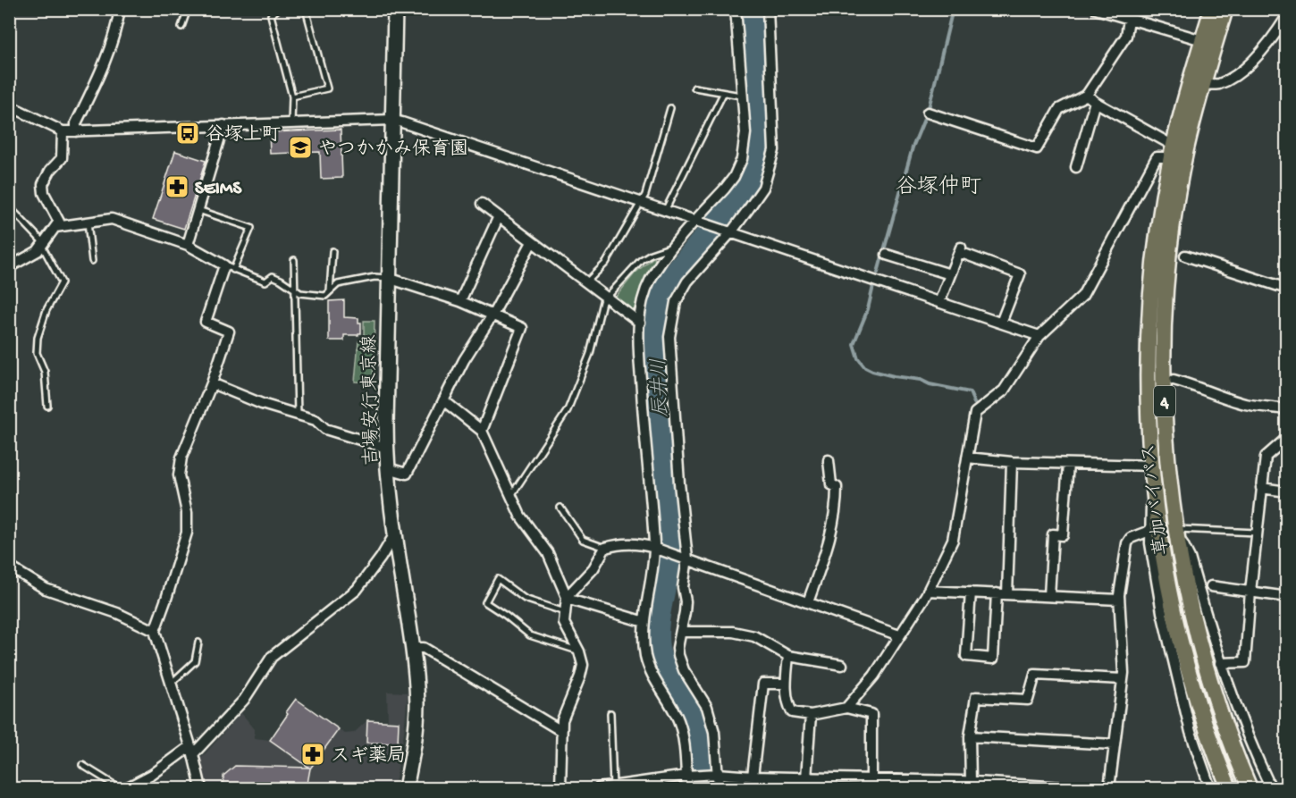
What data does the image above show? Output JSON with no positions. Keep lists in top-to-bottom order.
{
  "streets": {
    "highway": ["4", "草加バイパス"],
    "main road": ["吉場安行東京線"]
  },
  "districts": ["谷塚仲町"],
  "water": ["辰井川"],
  "places": {
    "bus stop": ["谷塚上町"],
    "school or university": ["やつかかみ保育園"],
    "pharmacy": ["SEIMS", "スギ薬局"]
  }
}
